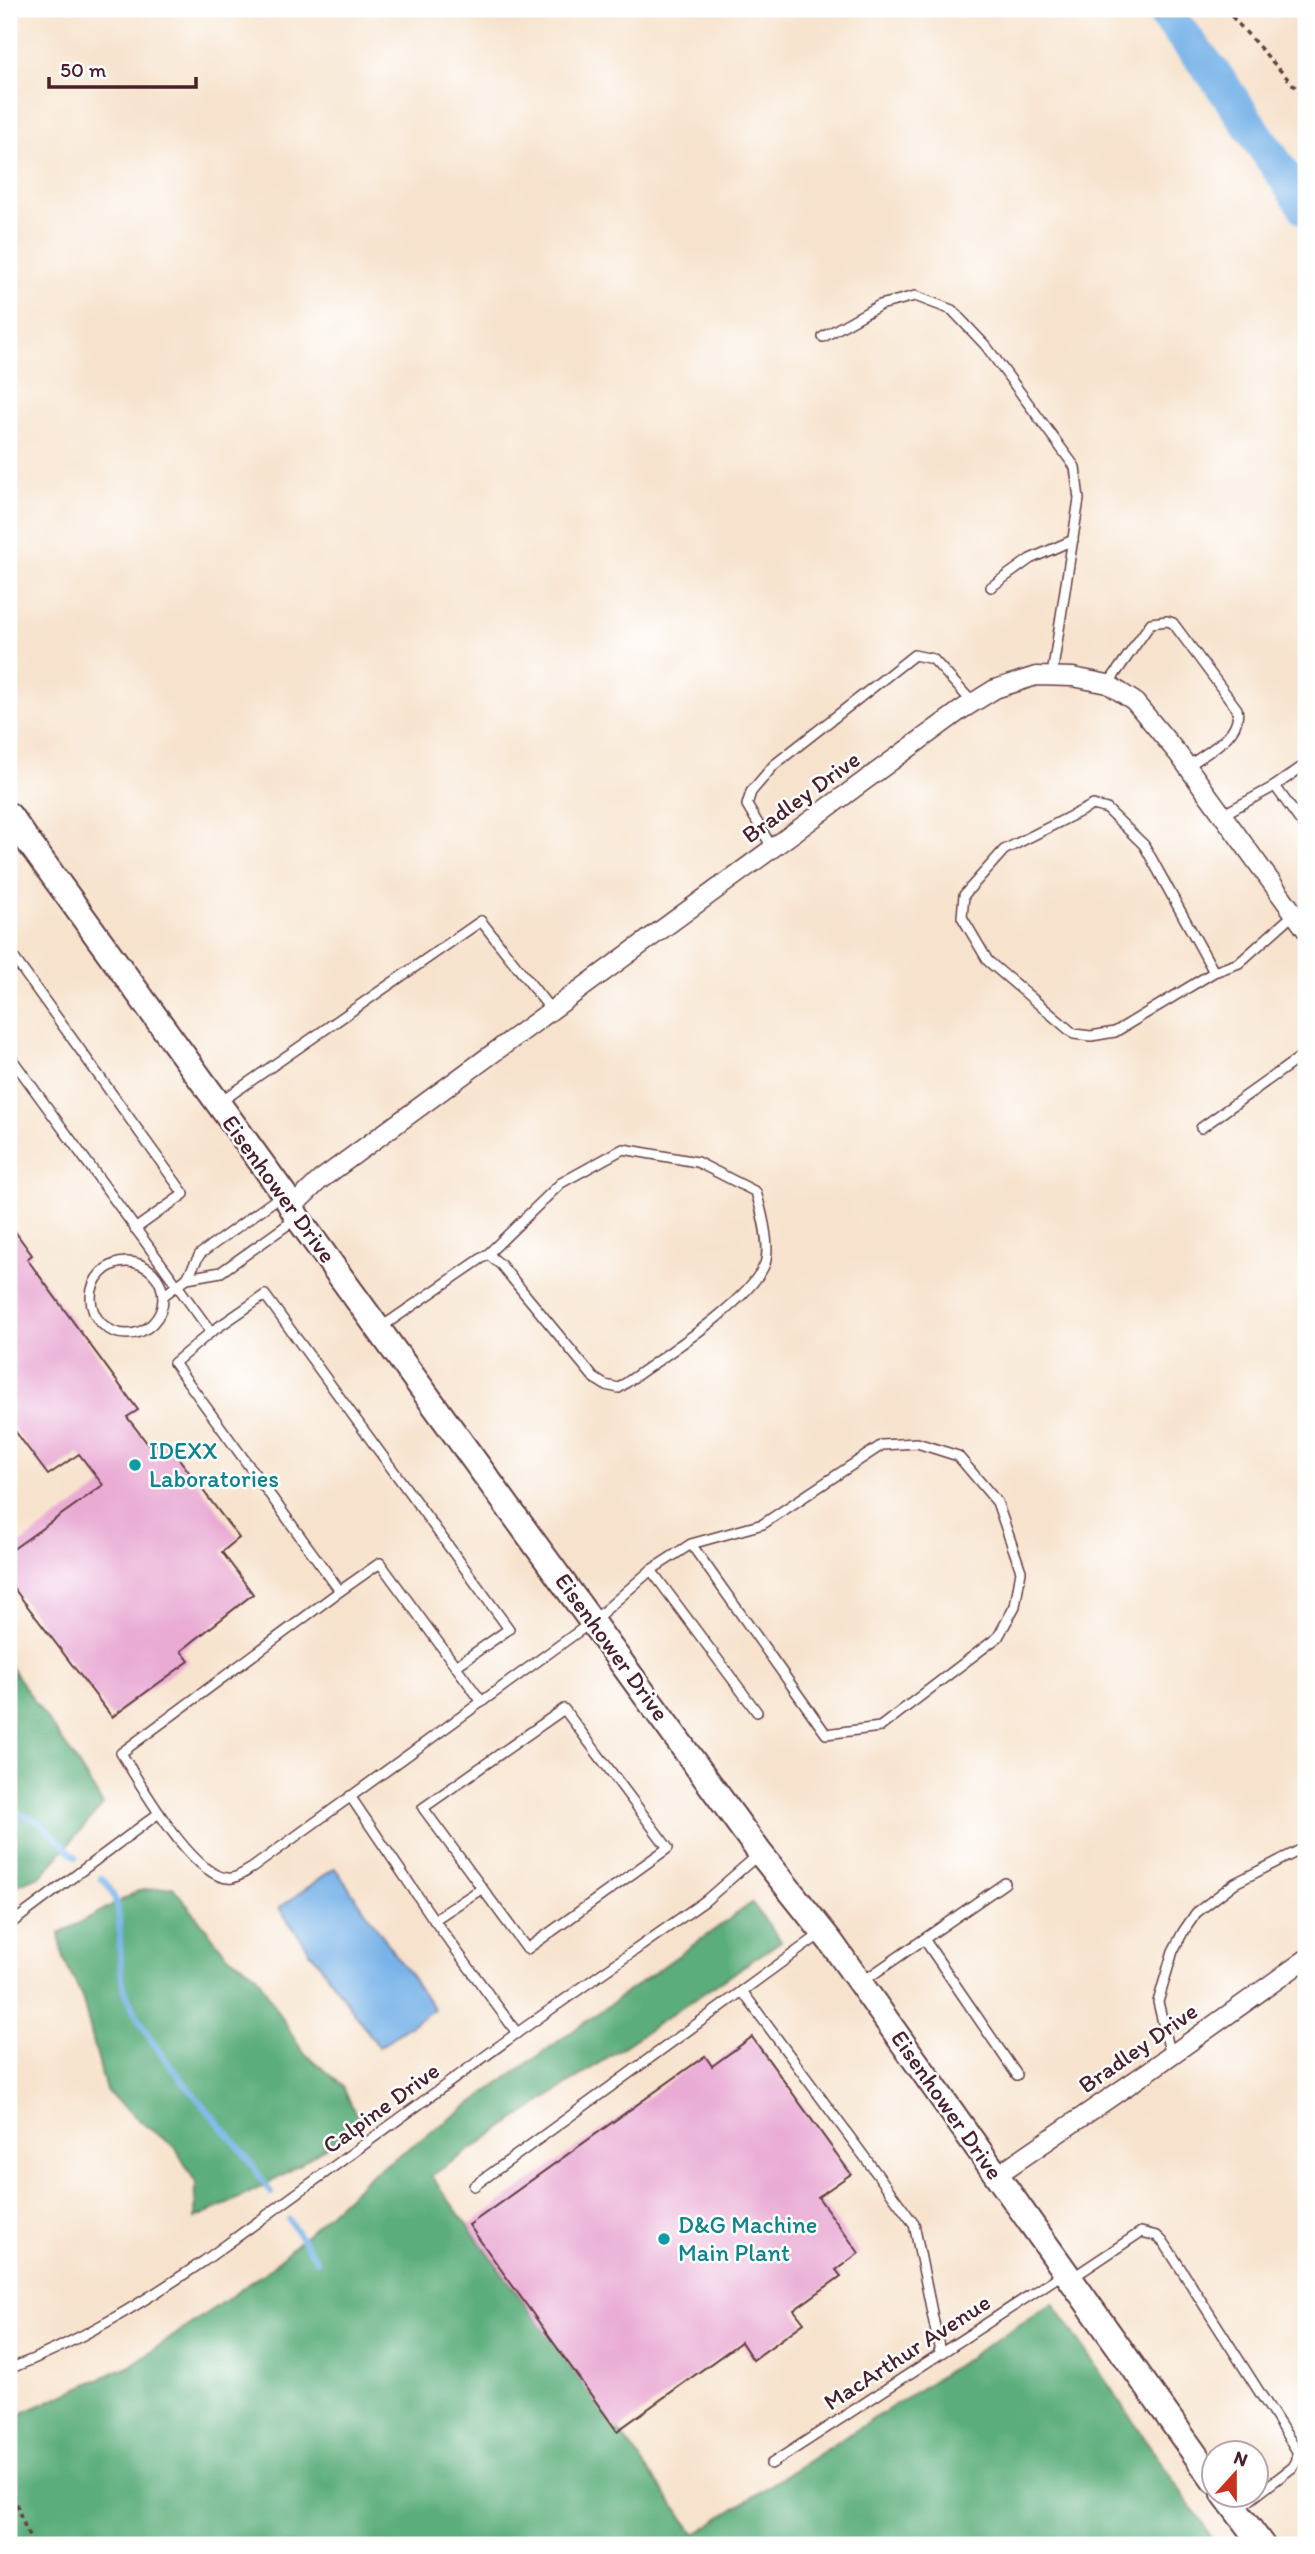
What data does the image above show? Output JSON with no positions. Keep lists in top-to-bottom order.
{
  "streets": {
    "street": ["Bradley Drive", "Eisenhower Drive"],
    "lane": ["Calpine Drive", "MacArthur Avenue"]
  },
  "crossings": [
    ["Bradley Drive", "Eisenhower Drive"],
    ["Eisenhower Drive", "Calpine Drive"],
    ["Eisenhower Drive", "MacArthur Avenue"]
  ],
  "places": ["IDEXX Laboratories", "D&G Machine Main Plant"],
  "scale_bar": "50 m",
  "north": "top"
}
